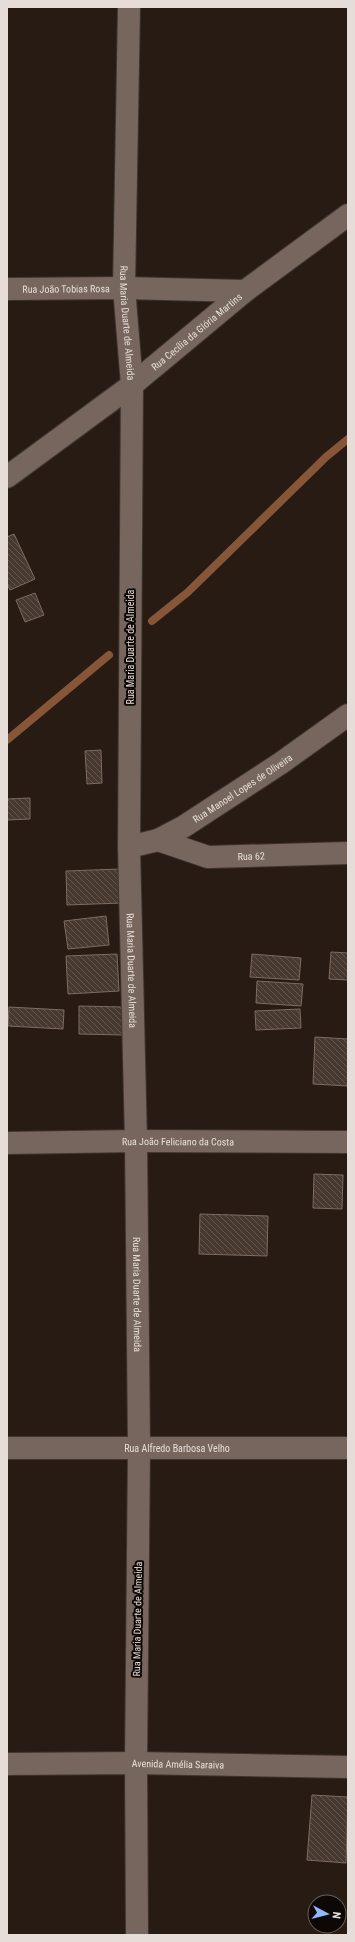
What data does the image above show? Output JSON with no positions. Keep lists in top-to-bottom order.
{
  "streets": {
    "street": [
      "Rua João Tobias Rosa",
      "Rua Maria Duarte de Almeida",
      "Rua Cecília da Glória Martins",
      "Rua Manoel Lopes de Oliveira",
      "Rua 62",
      "Rua João Feliciano da Costa",
      "Rua Alfredo Barbosa Velho",
      "Avenida Amélia Saraiva"
    ]
  },
  "crossings": [
    ["Rua João Tobias Rosa", "Rua Maria Duarte de Almeida"],
    ["Rua João Tobias Rosa", "Rua Cecília da Glória Martins"],
    ["Rua Maria Duarte de Almeida", "Rua Cecília da Glória Martins"],
    ["Rua Maria Duarte de Almeida", "Rua Manoel Lopes de Oliveira"],
    ["Rua Maria Duarte de Almeida", "Rua João Feliciano da Costa"],
    ["Rua Maria Duarte de Almeida", "Rua Alfredo Barbosa Velho"],
    ["Rua Maria Duarte de Almeida", "Avenida Amélia Saraiva"],
    ["Rua Manoel Lopes de Oliveira", "Rua 62"]
  ],
  "north": "right"
}
